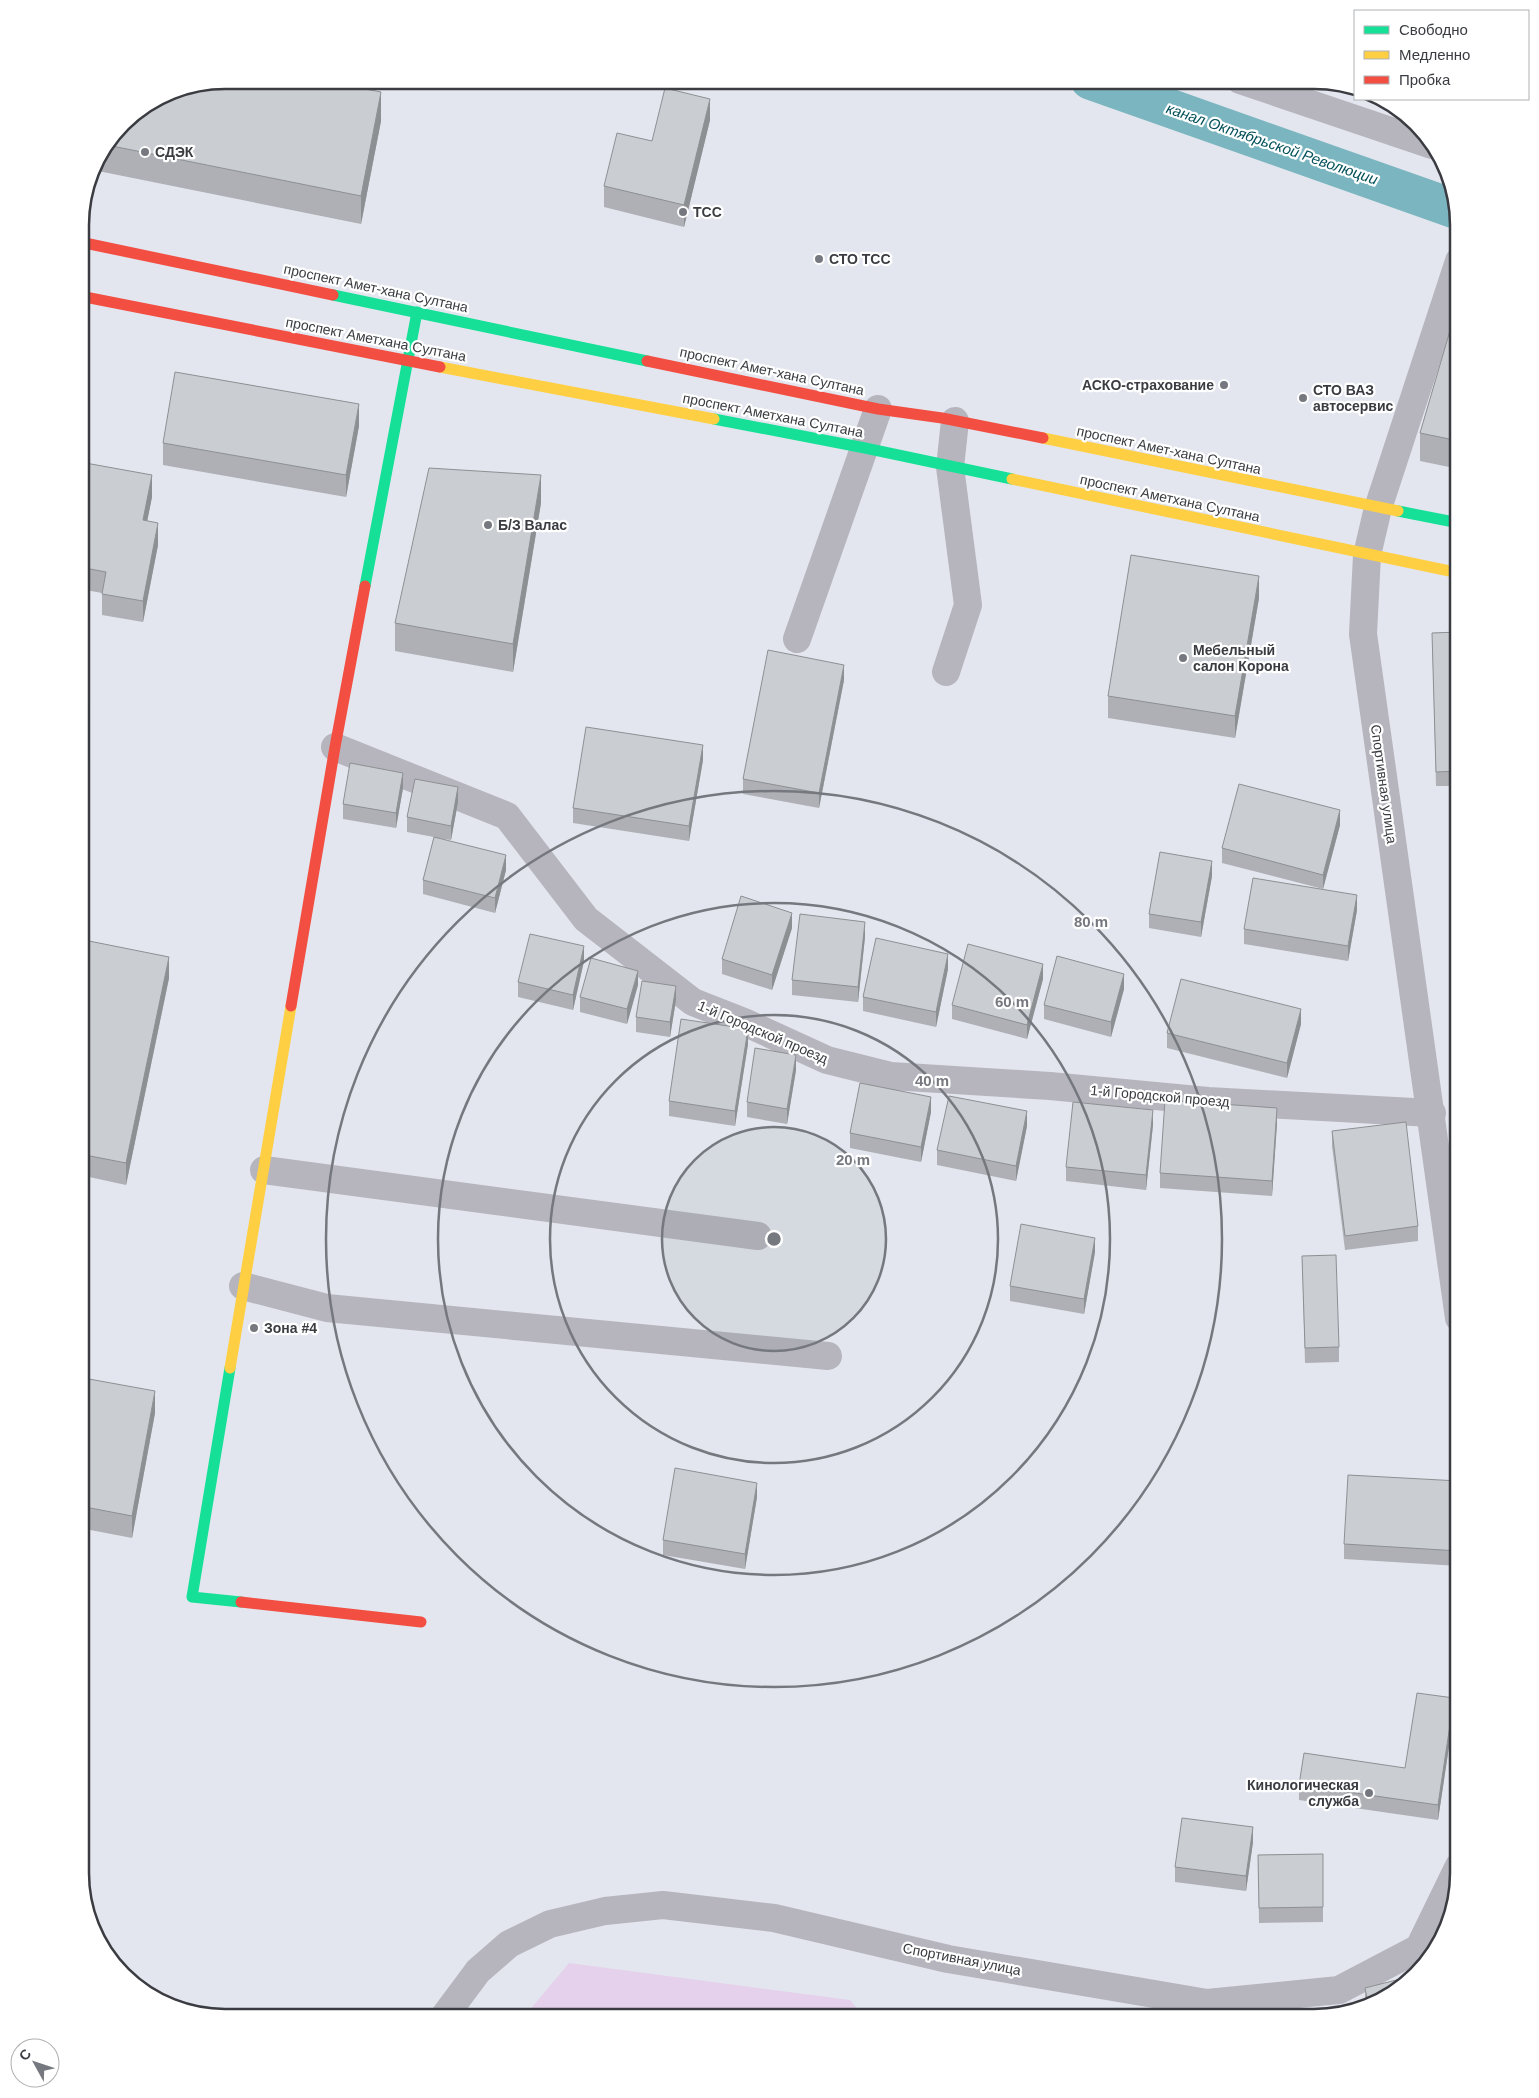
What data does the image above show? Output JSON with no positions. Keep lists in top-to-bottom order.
{
  "streets": {
    "main road": ["проспект Амет-хана Султана", "проспект Аметхана Султана"],
    "street": ["Спортивная улица", "1-й Городской проезд"]
  },
  "crossings": [
    ["проспект Амет-хана Султана", "Спортивная улица"],
    ["проспект Аметхана Султана", "Спортивная улица"],
    ["Спортивная улица", "1-й Городской проезд"]
  ],
  "water": ["канал Октябрьской Революции"],
  "places": [
    "СДЭК",
    "ТСС",
    "СТО ТСС",
    "АСКО-страхование",
    "СТО ВАЗ автосервис",
    "Б/З Валас",
    "Мебельный салон Корона",
    "Зона #4",
    "Кинологическая служба"
  ],
  "legend": ["Свободно", "Медленно", "Пробка"],
  "north": "top left",
  "rings": [
    "80 m",
    "60 m",
    "40 m",
    "20 m"
  ]
}
